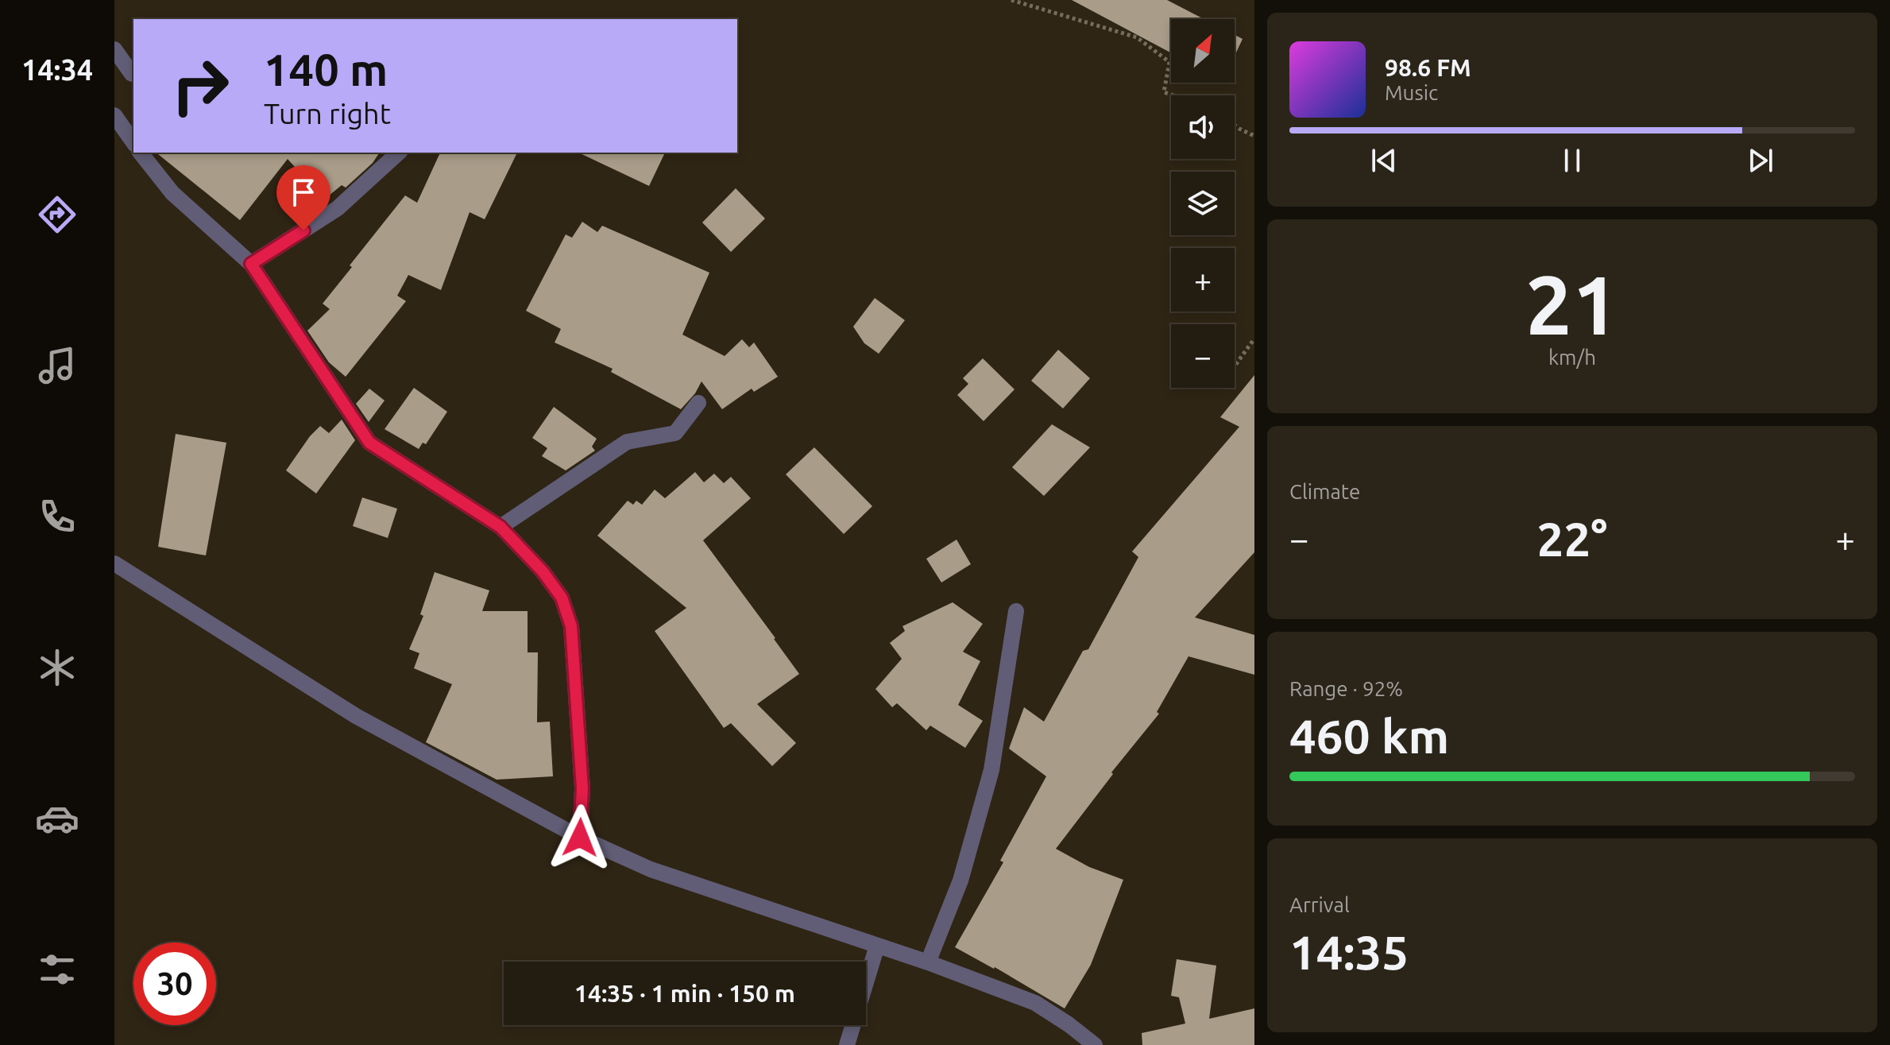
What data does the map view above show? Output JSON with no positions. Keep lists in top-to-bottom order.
{
  "north": "top right",
  "page": {
    "tabs": "14:34",
    "map_buttons": ["+", "−"],
    "turn": ["140 m", "Turn right"],
    "song": ["98.6 FM", "Music"],
    "tile": [
      ["21", "km/h"],
      "Climate",
      ["Range · 92%", "460 km"],
      ["Arrival", "14:35"]
    ],
    "heat": ["−", "22°", "+"],
    "limit": "30",
    "trip": "14:35 · 1 min · 150 m"
  }
}
